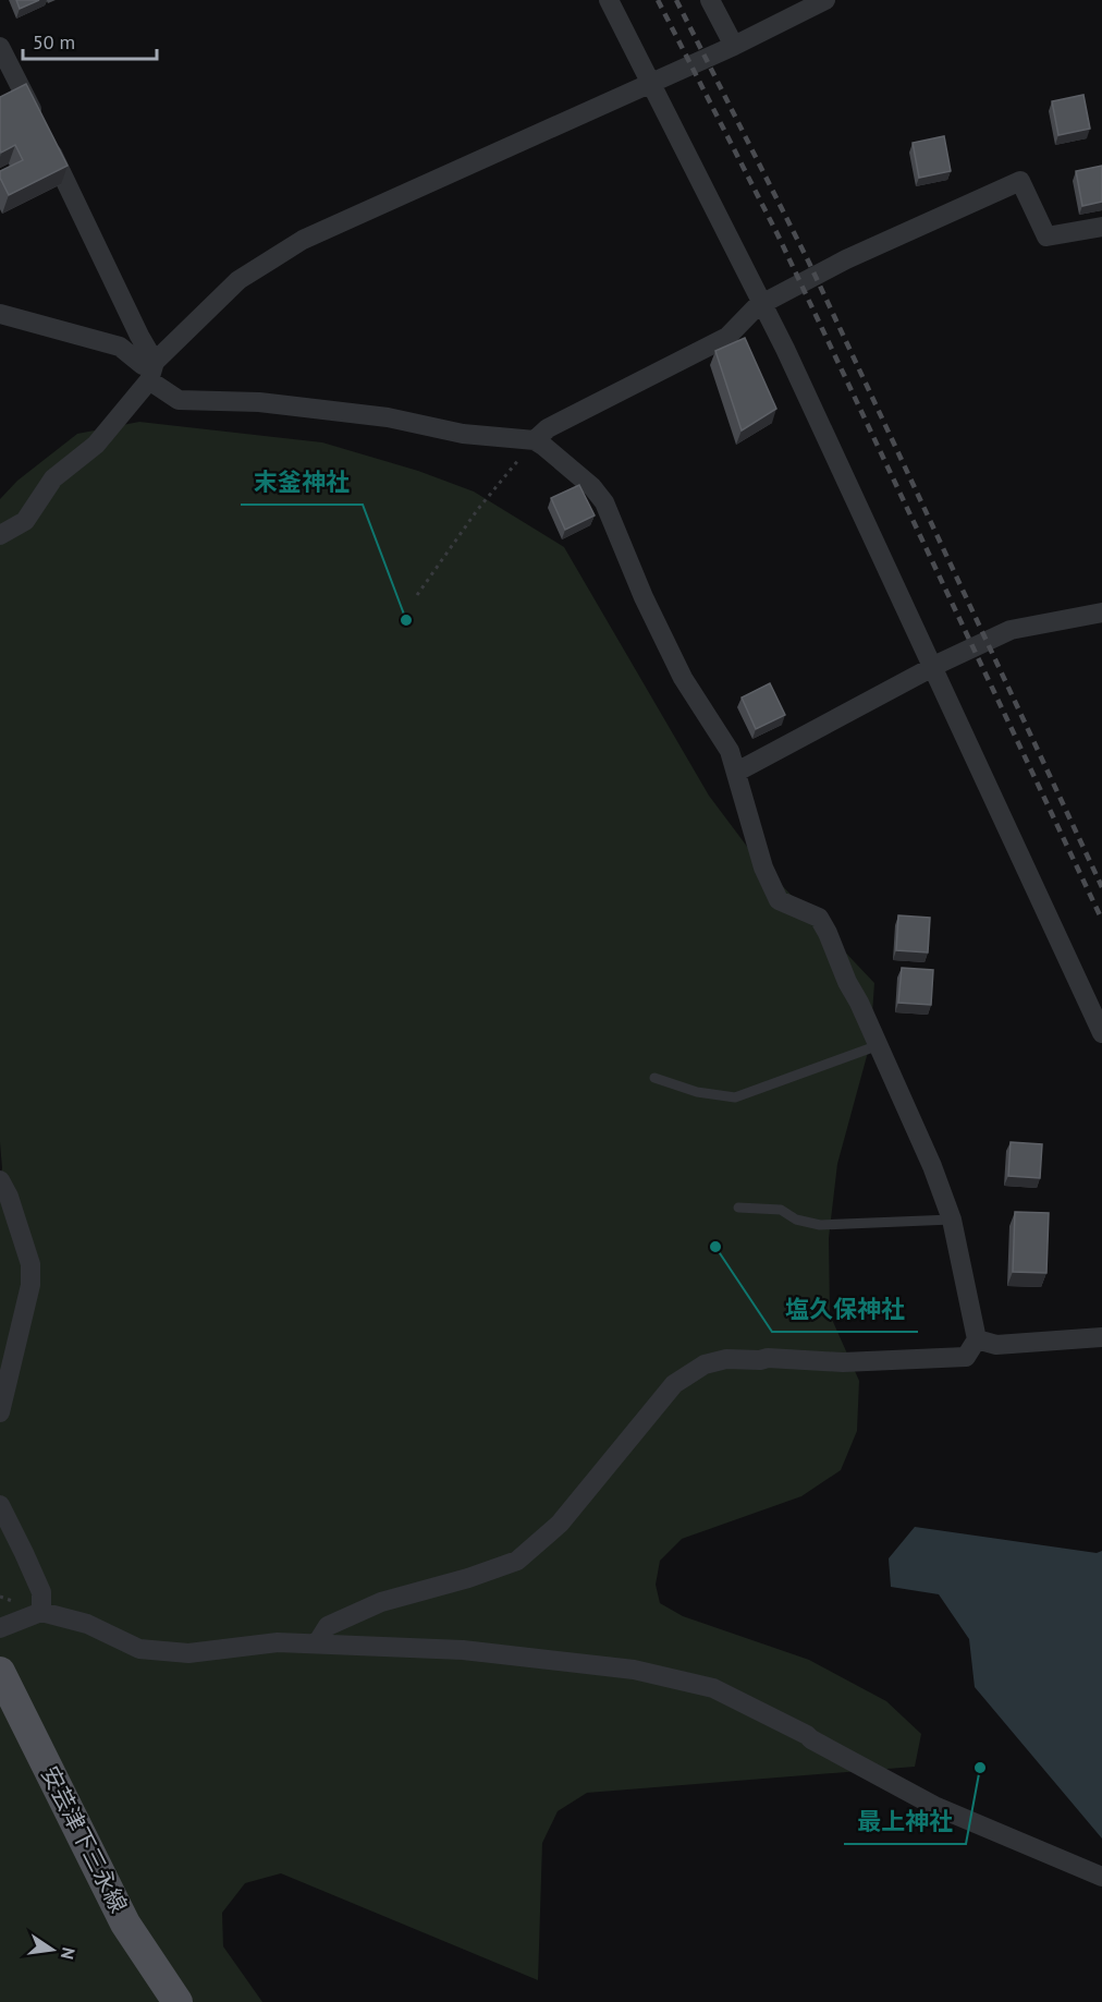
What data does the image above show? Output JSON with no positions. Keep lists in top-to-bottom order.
{
  "streets": {
    "main road": ["安芸津下三永線"]
  },
  "places": ["末釜神社", "塩久保神社", "最上神社"],
  "scale_bar": "50 m",
  "north": "right"
}
